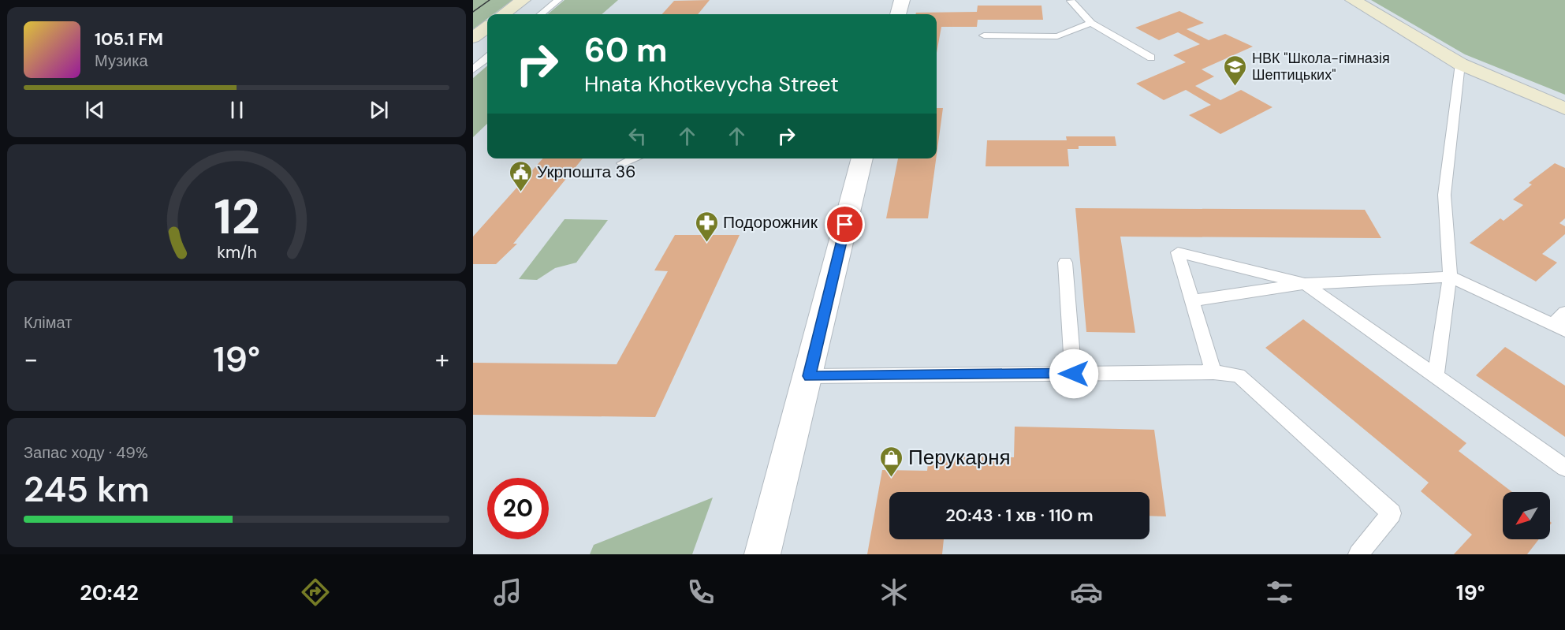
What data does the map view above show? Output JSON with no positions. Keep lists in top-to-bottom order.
{
  "places": {
    "school or university": ["НВК \"Школа-гімназія Шептицьких\""],
    "public building": ["Укрпошта 36"],
    "pharmacy": ["Подорожник"],
    "shop": ["Перукарня"]
  },
  "north": "bottom left",
  "page": {
    "turn": ["60 m", "Hnata Khotkevycha Street"],
    "song": ["105.1 FM", "Музика"],
    "tile": [
      "Клімат",
      ["Запас ходу · 49%", "245 km"]
    ],
    "heat": ["−", "19°", "+"],
    "limit": "20",
    "trip": "20:43 · 1 хв · 110 m",
    "tabs": ["20:42", "19°"],
    "gauge": ["12", "km/h"]
  }
}
